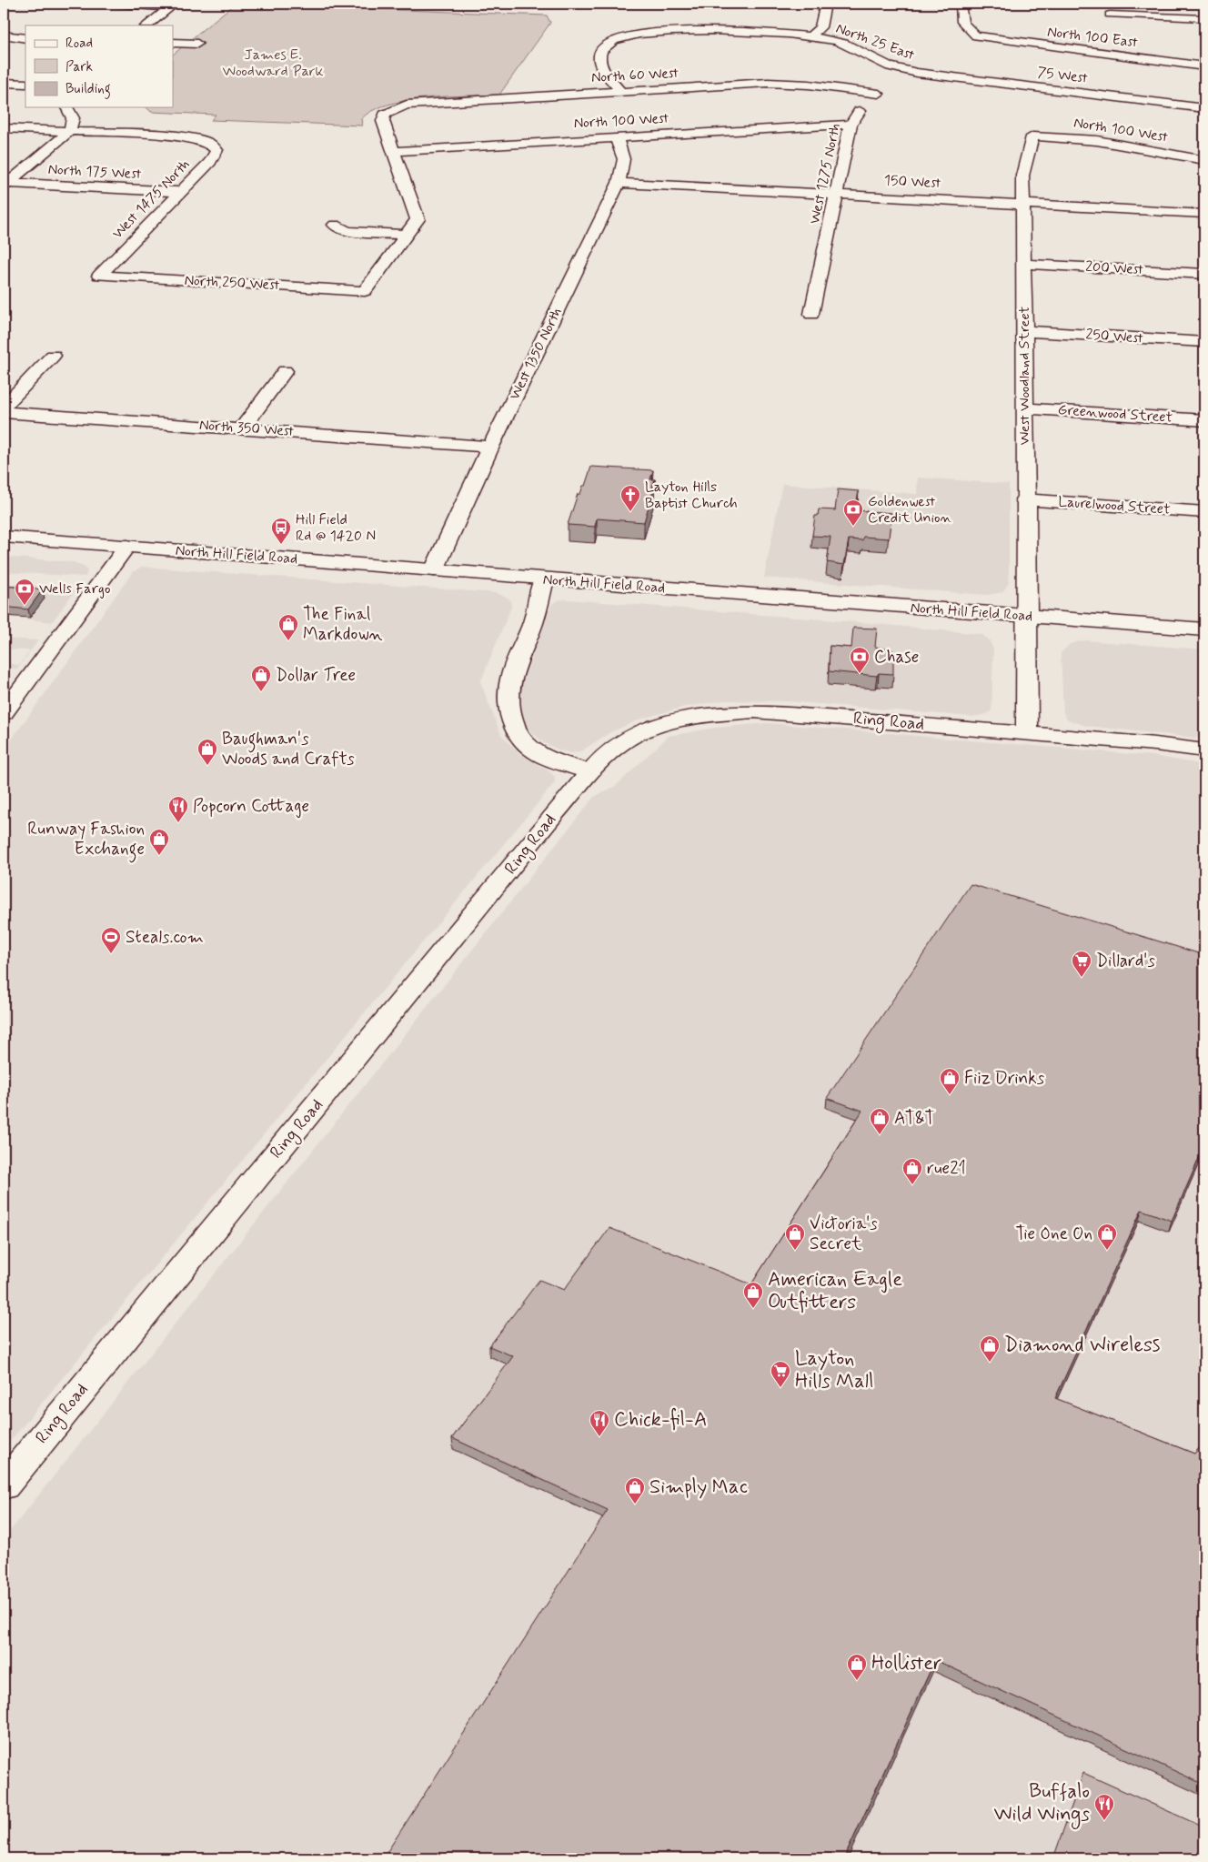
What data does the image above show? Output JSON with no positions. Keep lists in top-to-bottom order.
{
  "streets": {
    "street": [
      "North 100 East",
      "North 25 East",
      "North 60 West",
      "75 West",
      "North 100 West",
      "North 175 West",
      "West 1275 North",
      "150 West",
      "West 1475 North",
      "200 West",
      "North 250 West",
      "250 West",
      "West 1350 North",
      "West Woodland Street",
      "Greenwood Street",
      "North 350 West",
      "Laurelwood Street",
      "North Hill Field Road",
      "Ring Road"
    ]
  },
  "crossings": [
    ["North 25 East", "North 60 West"],
    ["North 25 East", "75 West"],
    ["North 25 East", "West 1275 North"],
    ["North 60 West", "North 100 West"],
    ["North 60 West", "West 1275 North"],
    ["75 West", "West 1275 North"],
    ["North 100 West", "West 1275 North"],
    ["North 100 West", "West 1350 North"],
    ["North 100 West", "West Woodland Street"],
    ["North 175 West", "West 1475 North"],
    ["West 1275 North", "150 West"],
    ["150 West", "West 1350 North"],
    ["150 West", "West Woodland Street"],
    ["West 1475 North", "North 250 West"],
    ["200 West", "West Woodland Street"],
    ["250 West", "West Woodland Street"],
    ["West 1350 North", "North 350 West"],
    ["West 1350 North", "North Hill Field Road"],
    ["West Woodland Street", "Greenwood Street"],
    ["West Woodland Street", "Laurelwood Street"],
    ["West Woodland Street", "North Hill Field Road"],
    ["West Woodland Street", "Ring Road"]
  ],
  "parks": ["James E. Woodward Park"],
  "places": {
    "church": ["Layton Hills Baptist Church"],
    "bank": ["Goldenwest Credit Union", "Wells Fargo", "Chase"],
    "bus stop": ["Hill Field Rd @ 1420 N"],
    "shop": [
      "The Final Markdown",
      "Dollar Tree",
      "Baughman's Woods and Crafts",
      "Runway Fashion Exchange",
      "Fiiz Drinks",
      "AT&T",
      "rue21",
      "Victoria's Secret",
      "Tie One On",
      "American Eagle Outfitters",
      "Diamond Wireless",
      "Simply Mac",
      "Hollister"
    ],
    "restaurant": ["Popcorn Cottage", "Chick-fil-A", "Buffalo Wild Wings"],
    "sports": ["Steals.com"],
    "supermarket": ["Dillard's", "Layton Hills Mall"]
  },
  "legend": ["Road", "Park", "Building"]
}
